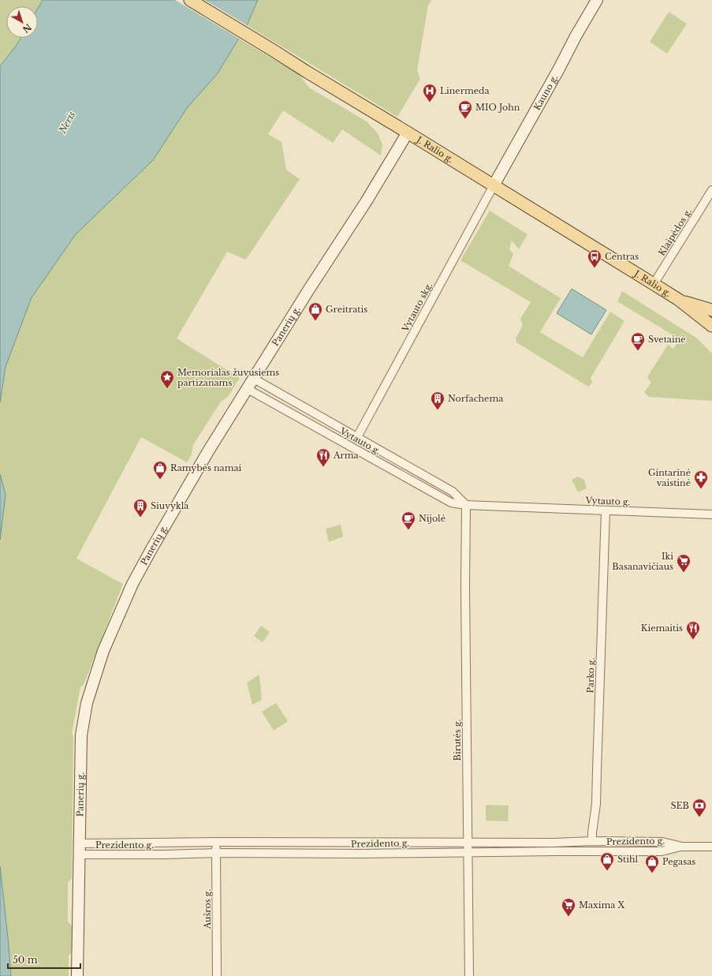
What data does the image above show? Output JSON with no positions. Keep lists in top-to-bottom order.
{
  "streets": {
    "main road": ["J. Ralio g."],
    "street": [
      "Kauno g.",
      "Klaipėdos g.",
      "Vytauto skg.",
      "Panerių g.",
      "Vytauto g.",
      "Parko g.",
      "Birutės g.",
      "Prezidento g.",
      "Aušros g."
    ]
  },
  "crossings": [
    ["Kauno g.", "J. Ralio g."],
    ["Kauno g.", "Vytauto skg."],
    ["J. Ralio g.", "Klaipėdos g."],
    ["J. Ralio g.", "Vytauto skg."],
    ["J. Ralio g.", "Panerių g."],
    ["Vytauto skg.", "Vytauto g."],
    ["Panerių g.", "Vytauto g."],
    ["Panerių g.", "Prezidento g."],
    ["Vytauto g.", "Parko g."],
    ["Vytauto g.", "Birutės g."],
    ["Parko g.", "Prezidento g."],
    ["Birutės g.", "Prezidento g."],
    ["Prezidento g.", "Aušros g."]
  ],
  "water": ["Neris"],
  "places": {
    "hospital": ["Linermeda"],
    "cafe": ["MIO John", "Svetainė", "Nijolė"],
    "bus stop": ["Centras"],
    "shop": [
      "Greitratis",
      "Ramybės namai",
      "Stihl",
      "Pegasas"
    ],
    "place": ["Memorialas žuvusiems partizanams"],
    "building": ["Norfachema", "Siuvykla"],
    "restaurant": ["Arma", "Kiemaitis"],
    "pharmacy": ["Gintarinė vaistinė"],
    "supermarket": ["Iki Basanavičiaus", "Maxima X"],
    "bank": ["SEB"]
  },
  "scale_bar": "50 m",
  "north": "bottom right"
}
